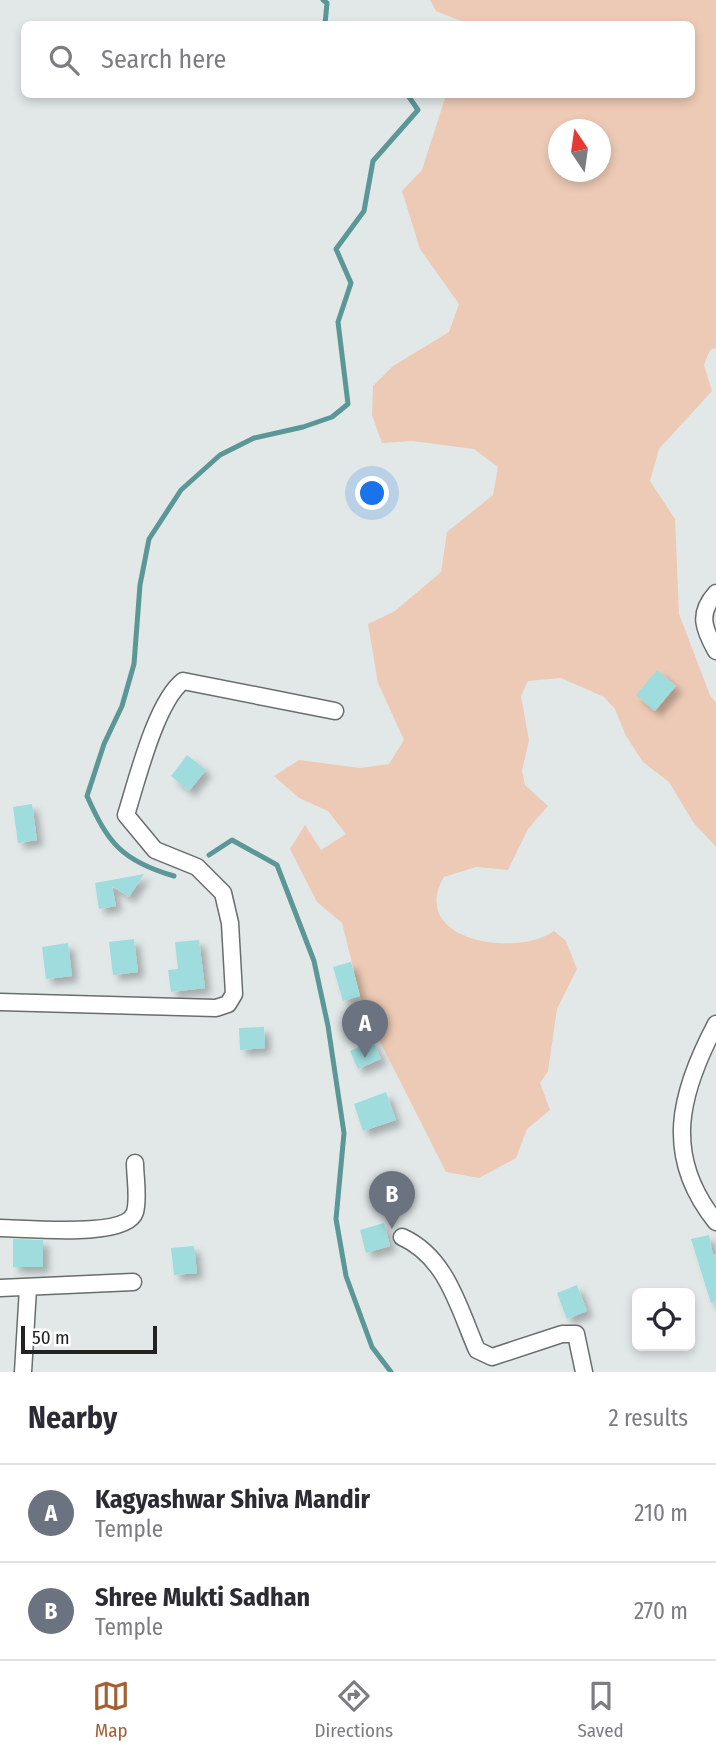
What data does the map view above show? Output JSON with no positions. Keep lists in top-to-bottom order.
{
  "scale_bar": "50 m",
  "north": "top",
  "page": {
    "search": "Search here",
    "pins": ["A", "B"],
    "scale": "50 m",
    "heading": ["Nearby", "2 results"],
    "list": [
      {
        "mark": "A",
        "name": "Kagyashwar Shiva Mandir",
        "note": "Temple",
        "value": "210 m"
      },
      {
        "mark": "B",
        "name": "Shree Mukti Sadhan",
        "note": "Temple",
        "value": "270 m"
      }
    ],
    "nav": ["Map", "Directions", "Saved"]
  }
}
